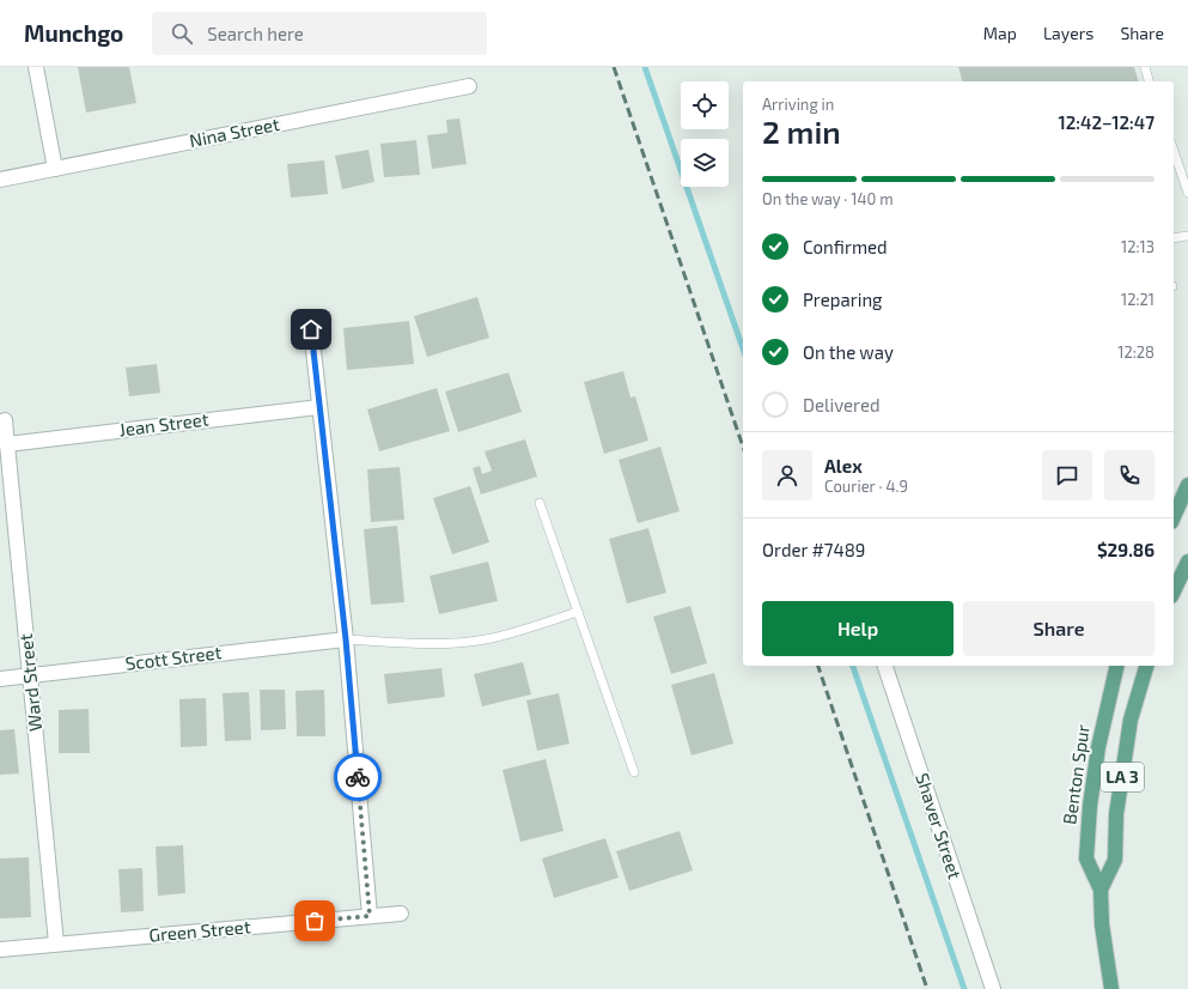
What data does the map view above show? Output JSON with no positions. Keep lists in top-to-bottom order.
{
  "streets": {
    "main road": ["Benton Spur", "LA 3"],
    "street": [
      "Nina Street",
      "Jean Street",
      "Scott Street",
      "Ward Street",
      "Shaver Street",
      "Green Street"
    ]
  },
  "crossings": [
    ["Jean Street", "Ward Street"],
    ["Scott Street", "Ward Street"],
    ["Ward Street", "Green Street"]
  ],
  "page": {
    "header": "Munchgo",
    "search": "Search here",
    "nav": ["Map", "Layers", "Share"],
    "heading": ["2 min", "Arriving in", "12:42–12:47"],
    "panel": [
      "Alex",
      "Courier · 4.9",
      "Order #7489",
      "$29.86"
    ],
    "bar": "On the way · 140 m",
    "list": [
      ["Confirmed", "12:13"],
      ["Preparing", "12:21"],
      ["On the way", "12:28"],
      "Delivered"
    ],
    "buttons": ["Help", "Share"]
  }
}
